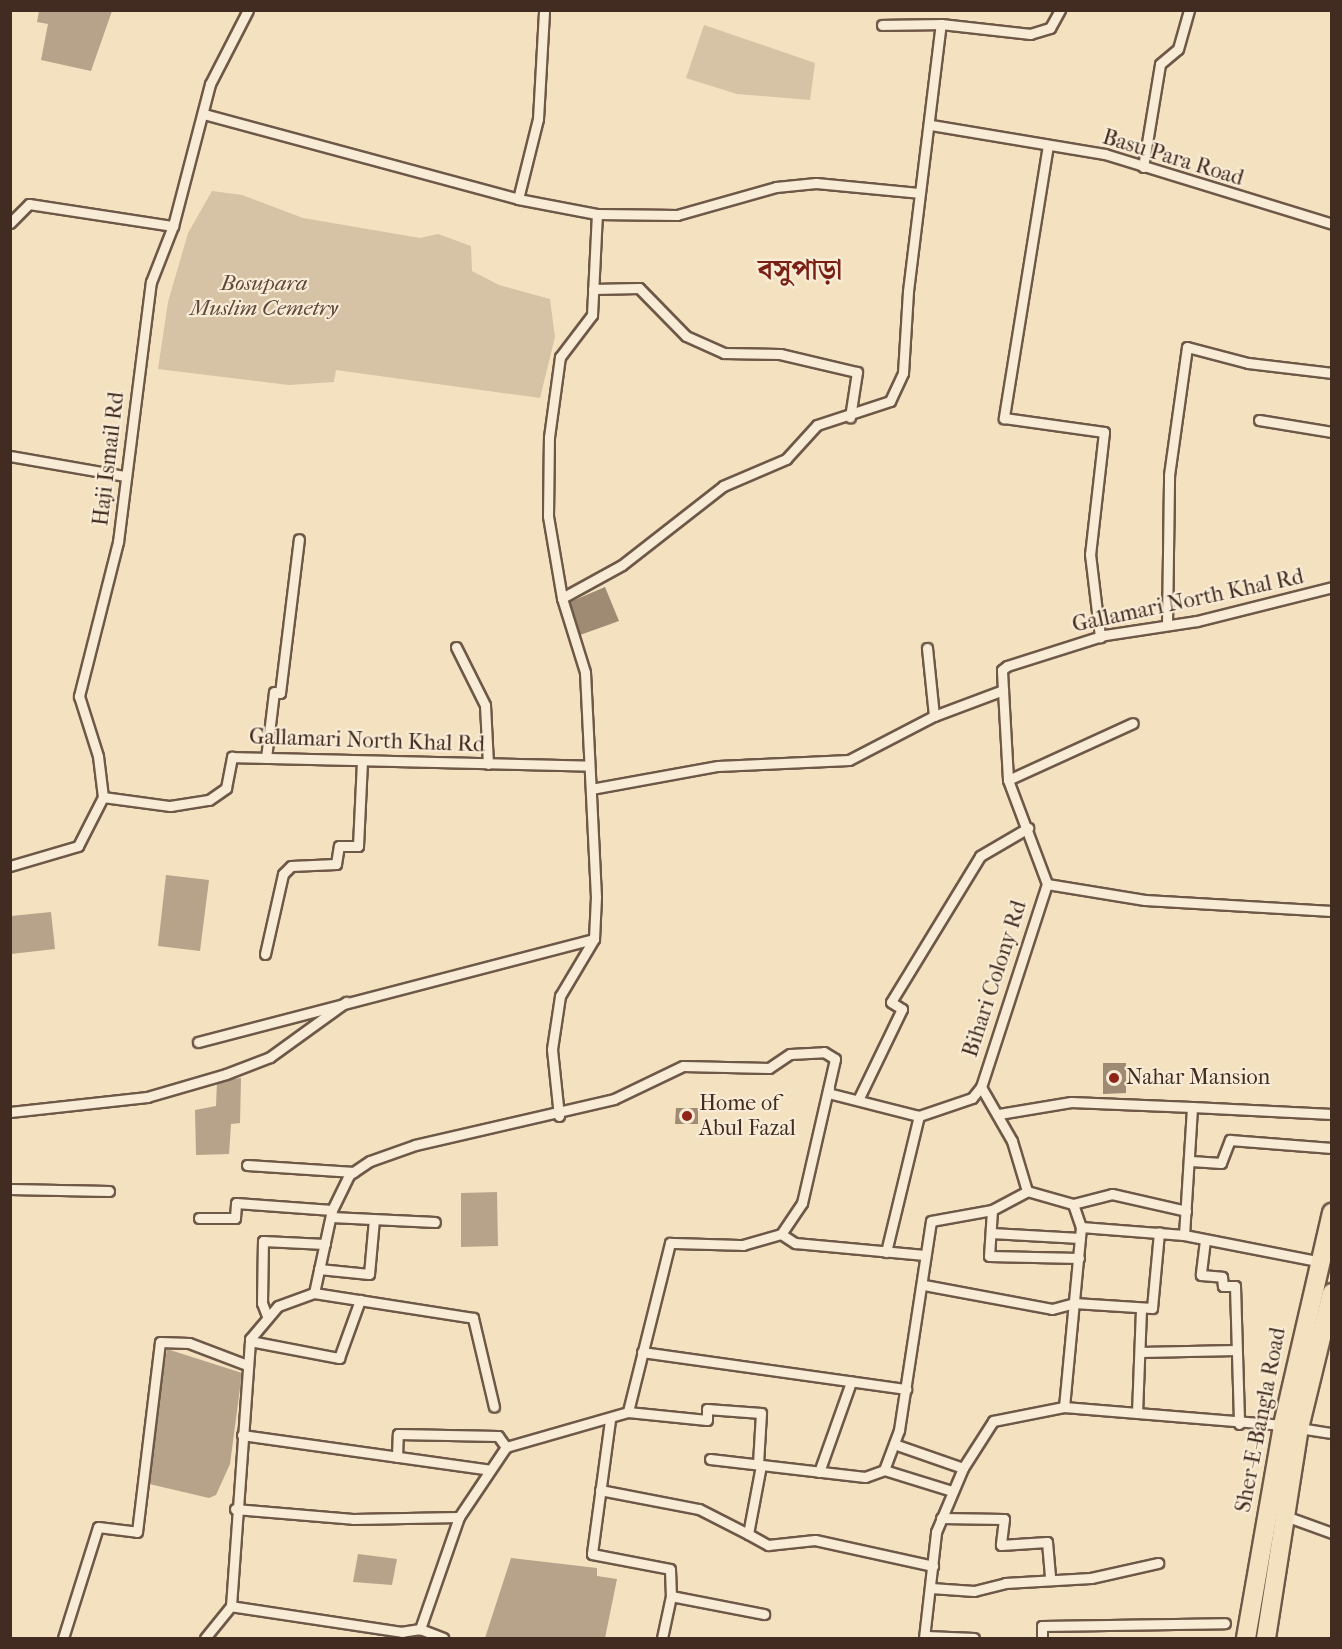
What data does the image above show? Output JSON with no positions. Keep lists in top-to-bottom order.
{
  "streets": {
    "highway": ["Sher-E-Bangla Road"],
    "street": [
      "Basu Para Road",
      "Haji Ismail Rd",
      "Gallamari North Khal Rd",
      "Bihari Colony Rd"
    ]
  },
  "crossings": [
    ["Haji Ismail Rd", "Gallamari North Khal Rd"]
  ],
  "districts": ["বসুপাড়া"],
  "parks": ["Bosupara Muslim Cemetry"],
  "places": ["Nahar Mansion", "Home of Abul Fazal"]
}
